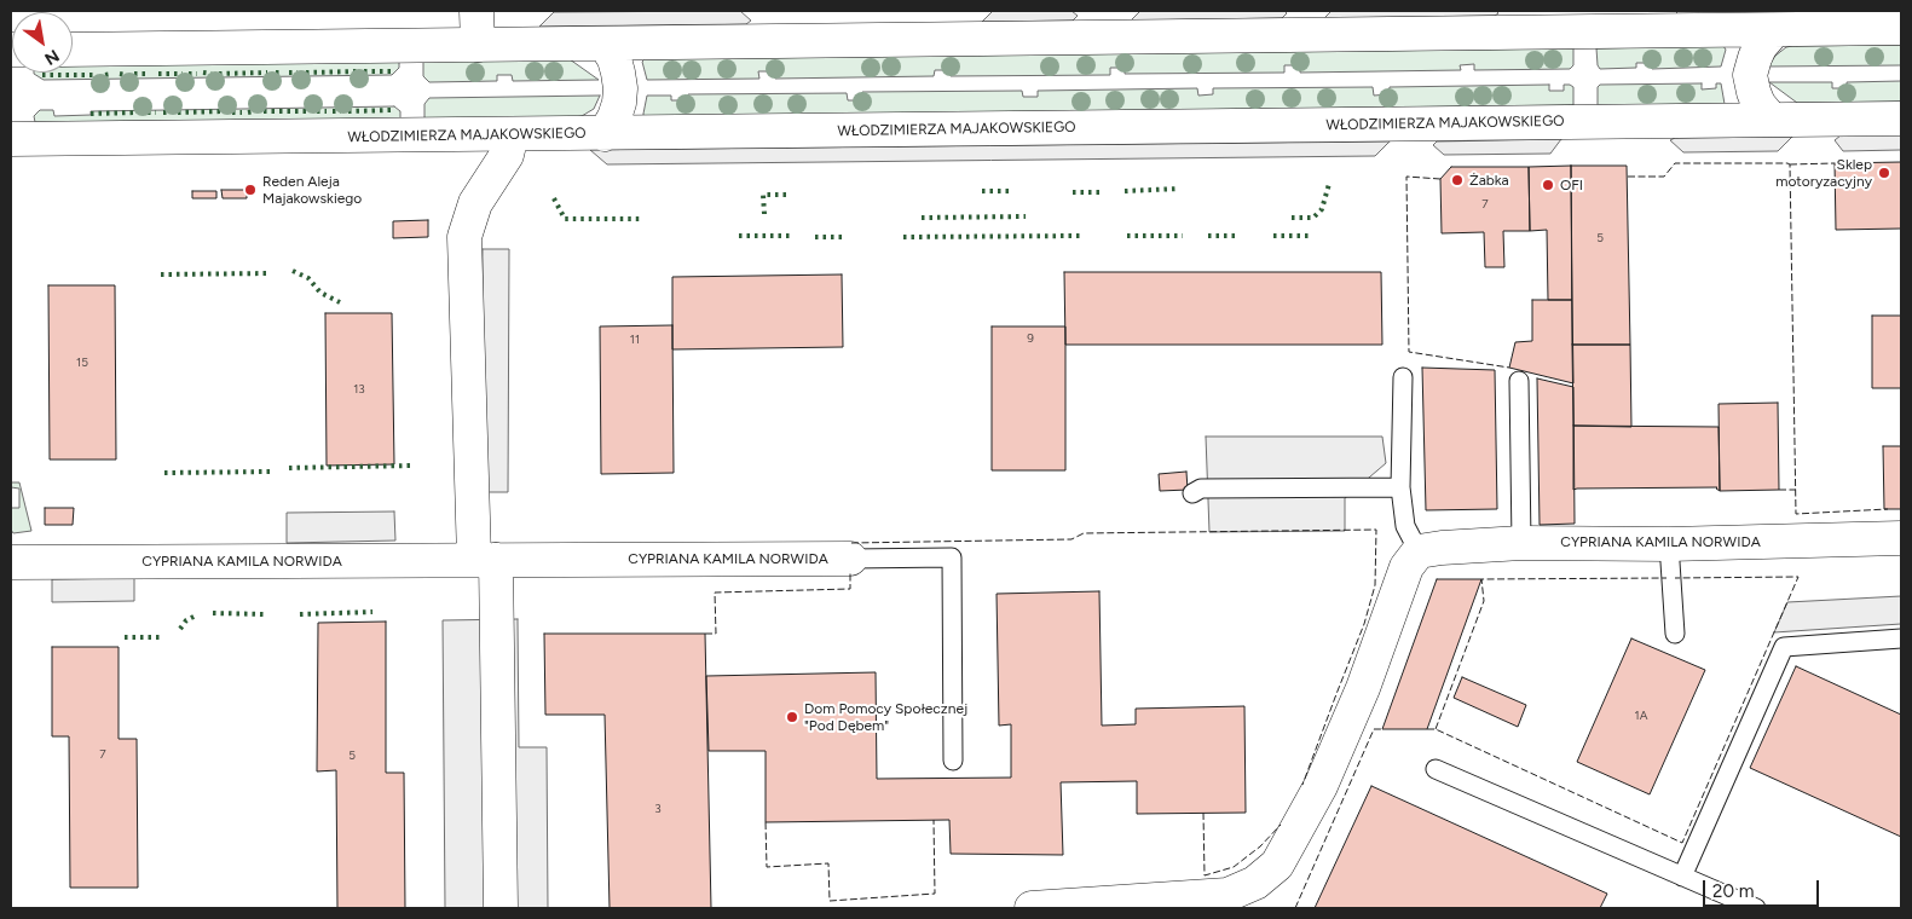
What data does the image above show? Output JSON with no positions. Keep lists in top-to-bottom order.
{
  "streets": {
    "street": ["WŁODZIMIERZA MAJAKOWSKIEGO", "CYPRIANA KAMILA NORWIDA"]
  },
  "places": [
    "Sklep motoryzacyjny",
    "Żabka",
    "OFI",
    "Reden Aleja Majakowskiego",
    "Dom Pomocy Społecznej \"Pod Dębem\""
  ],
  "house_numbers": [
    "7",
    "5",
    "9",
    "11",
    "15",
    "13",
    "1A",
    "7",
    "5",
    "3"
  ],
  "scale_bar": "20 m",
  "north": "bottom right"
}
